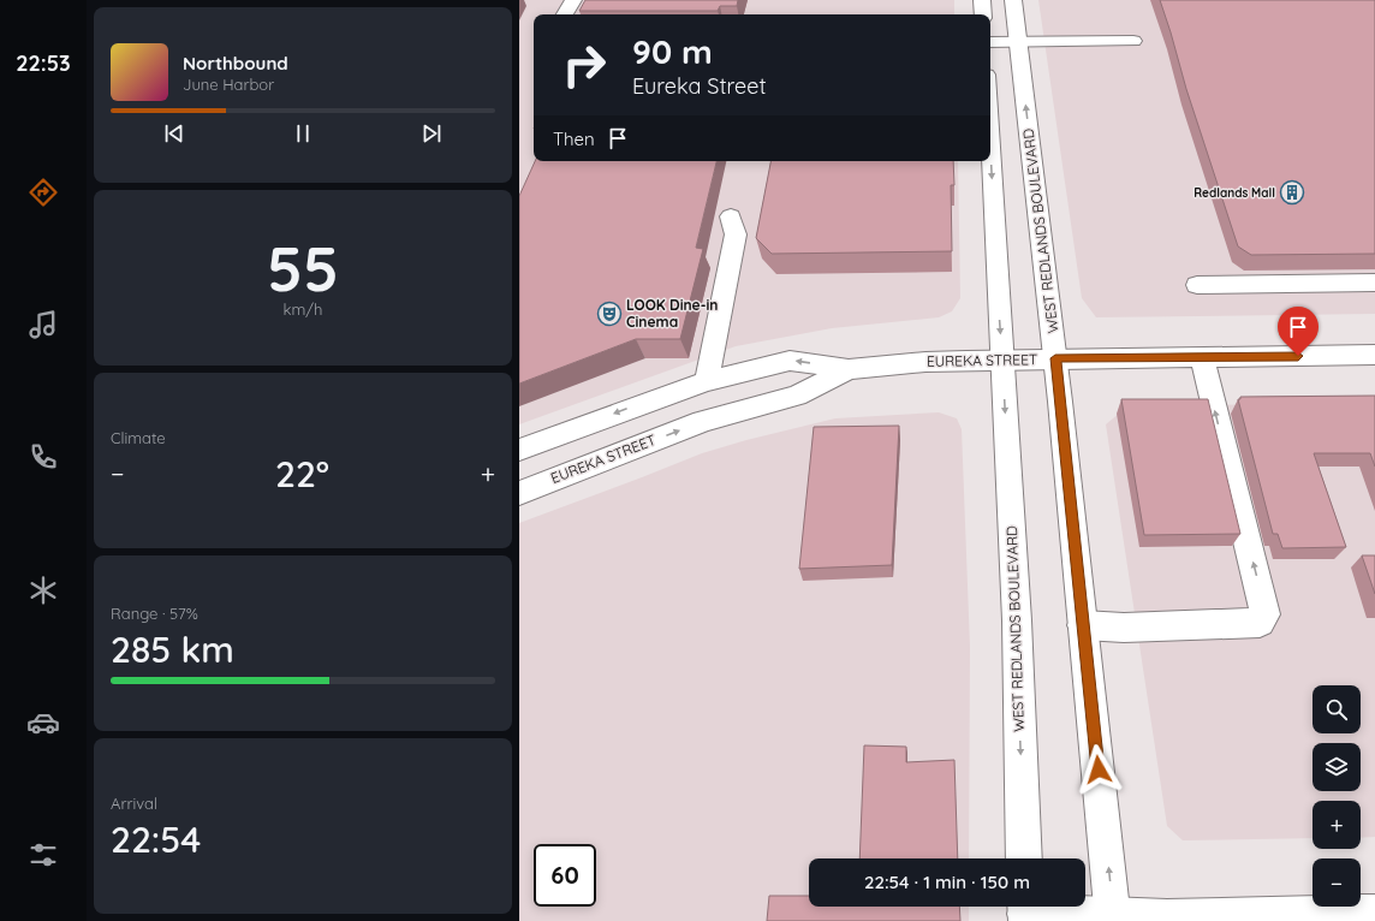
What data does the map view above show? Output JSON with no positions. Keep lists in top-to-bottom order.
{
  "streets": {
    "main road": ["WEST REDLANDS BOULEVARD", "EUREKA STREET"]
  },
  "crossings": [
    ["WEST REDLANDS BOULEVARD", "EUREKA STREET"]
  ],
  "places": {
    "building": ["Redlands Mall"],
    "theatre": ["LOOK Dine-in Cinema"]
  },
  "page": {
    "tabs": "22:53",
    "turn": ["90 m", "Eureka Street"],
    "song": ["Northbound", "June Harbor"],
    "then": "Then",
    "tile": [
      ["55", "km/h"],
      "Climate",
      ["Range · 57%", "285 km"],
      ["Arrival", "22:54"]
    ],
    "heat": ["−", "22°", "+"],
    "map_buttons": ["+", "−"],
    "limit": "60",
    "trip": "22:54 · 1 min · 150 m"
  }
}
